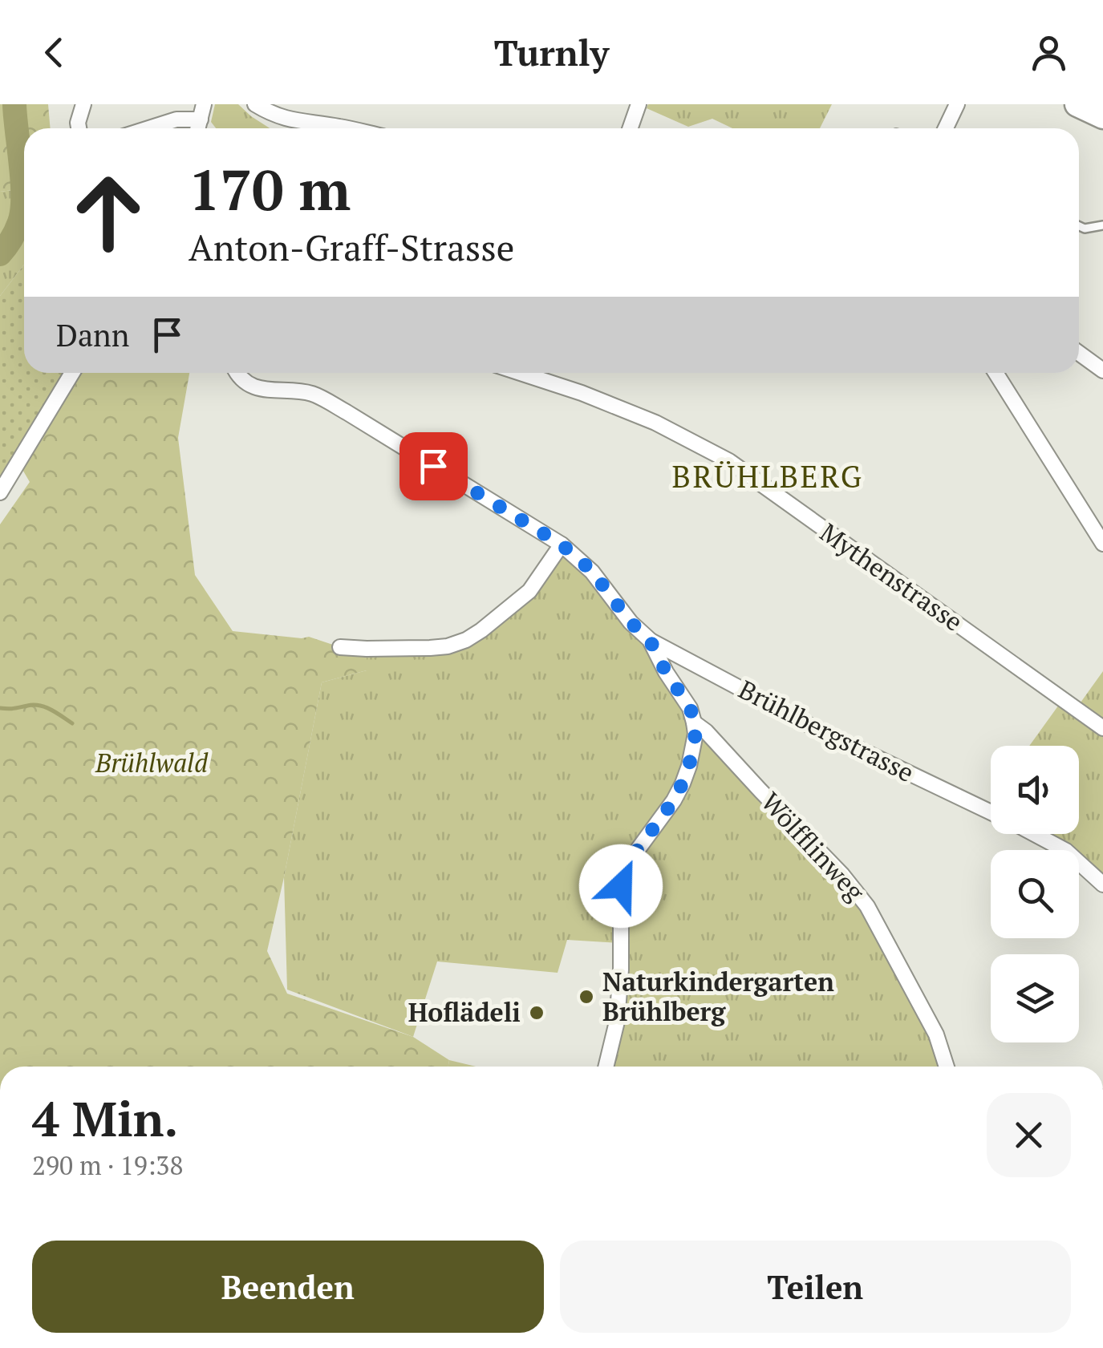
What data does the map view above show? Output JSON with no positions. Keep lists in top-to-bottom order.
{
  "streets": {
    "street": ["Mythenstrasse", "Brühlbergstrasse", "Wölfflinweg"]
  },
  "crossings": [
    ["Brühlbergstrasse", "Wölfflinweg"]
  ],
  "districts": ["BRÜHLBERG"],
  "parks": ["Brühlwald"],
  "places": ["Naturkindergarten Brühlberg", "Hoflädeli"],
  "page": {
    "header": "Turnly",
    "turn": ["170 m", "Anton-Graff-Strasse"],
    "then": "Dann",
    "heading": ["4 Min.", "290 m · 19:38"],
    "buttons": ["Beenden", "Teilen"]
  }
}
